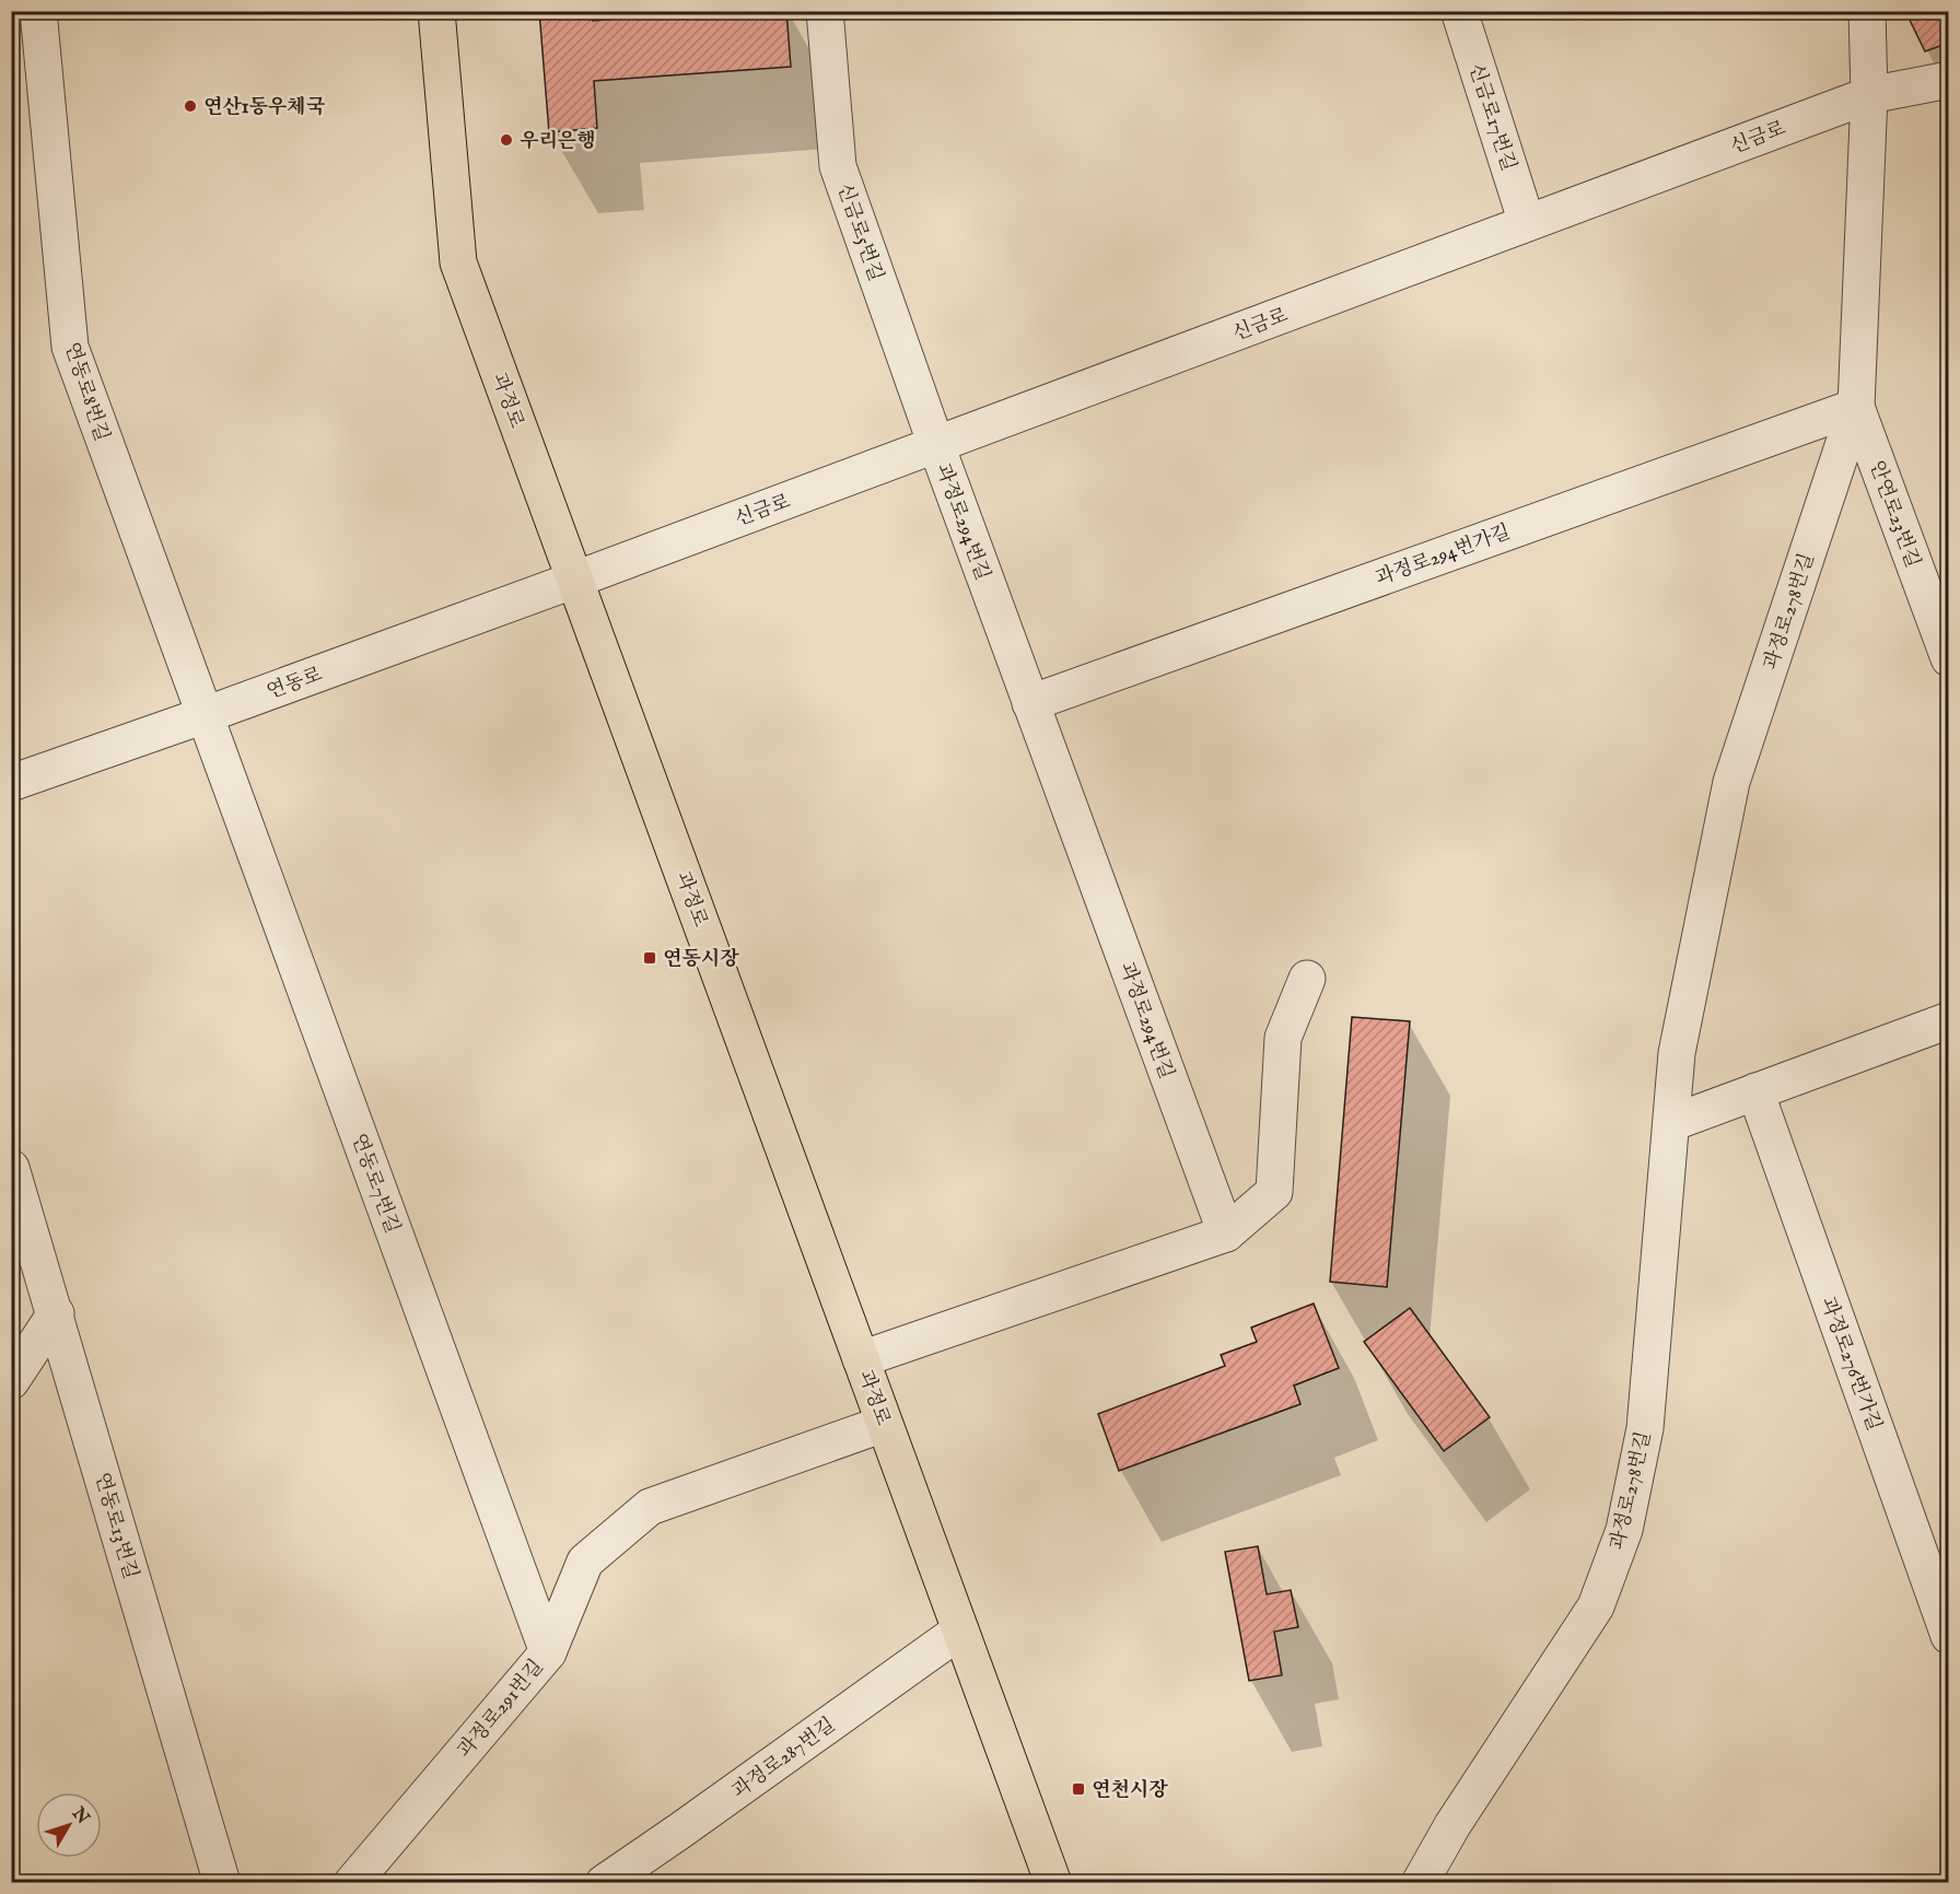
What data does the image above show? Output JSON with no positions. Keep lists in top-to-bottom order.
{
  "streets": {
    "main road": ["과정로"],
    "street": [
      "신금로17번길",
      "신금로",
      "신금로5번길",
      "연동로8번길",
      "안연로23번길",
      "과정로294번길",
      "과정로294번가길",
      "과정로278번길",
      "연동로",
      "연동로7번길",
      "과정로276번가길",
      "연동로13번길",
      "과정로291번길",
      "과정로287번길"
    ]
  },
  "crossings": [
    ["신금로17번길", "신금로"],
    ["신금로", "신금로5번길"],
    ["신금로", "과정로"],
    ["신금로", "과정로294번길"],
    ["신금로", "과정로278번길"],
    ["신금로", "연동로"],
    ["신금로5번길", "과정로294번길"],
    ["연동로8번길", "연동로"],
    ["연동로8번길", "연동로7번길"],
    ["과정로", "연동로"],
    ["과정로", "과정로291번길"],
    ["과정로", "과정로287번길"],
    ["안연로23번길", "과정로294번가길"],
    ["안연로23번길", "과정로278번길"],
    ["과정로294번길", "과정로294번가길"],
    ["과정로294번가길", "과정로278번길"],
    ["연동로", "연동로7번길"],
    ["연동로7번길", "과정로291번길"]
  ],
  "places": {
    "other": ["연산1동우체국", "우리은행"],
    "transit": ["연동시장", "연천시장"]
  },
  "north": "top right"
}
